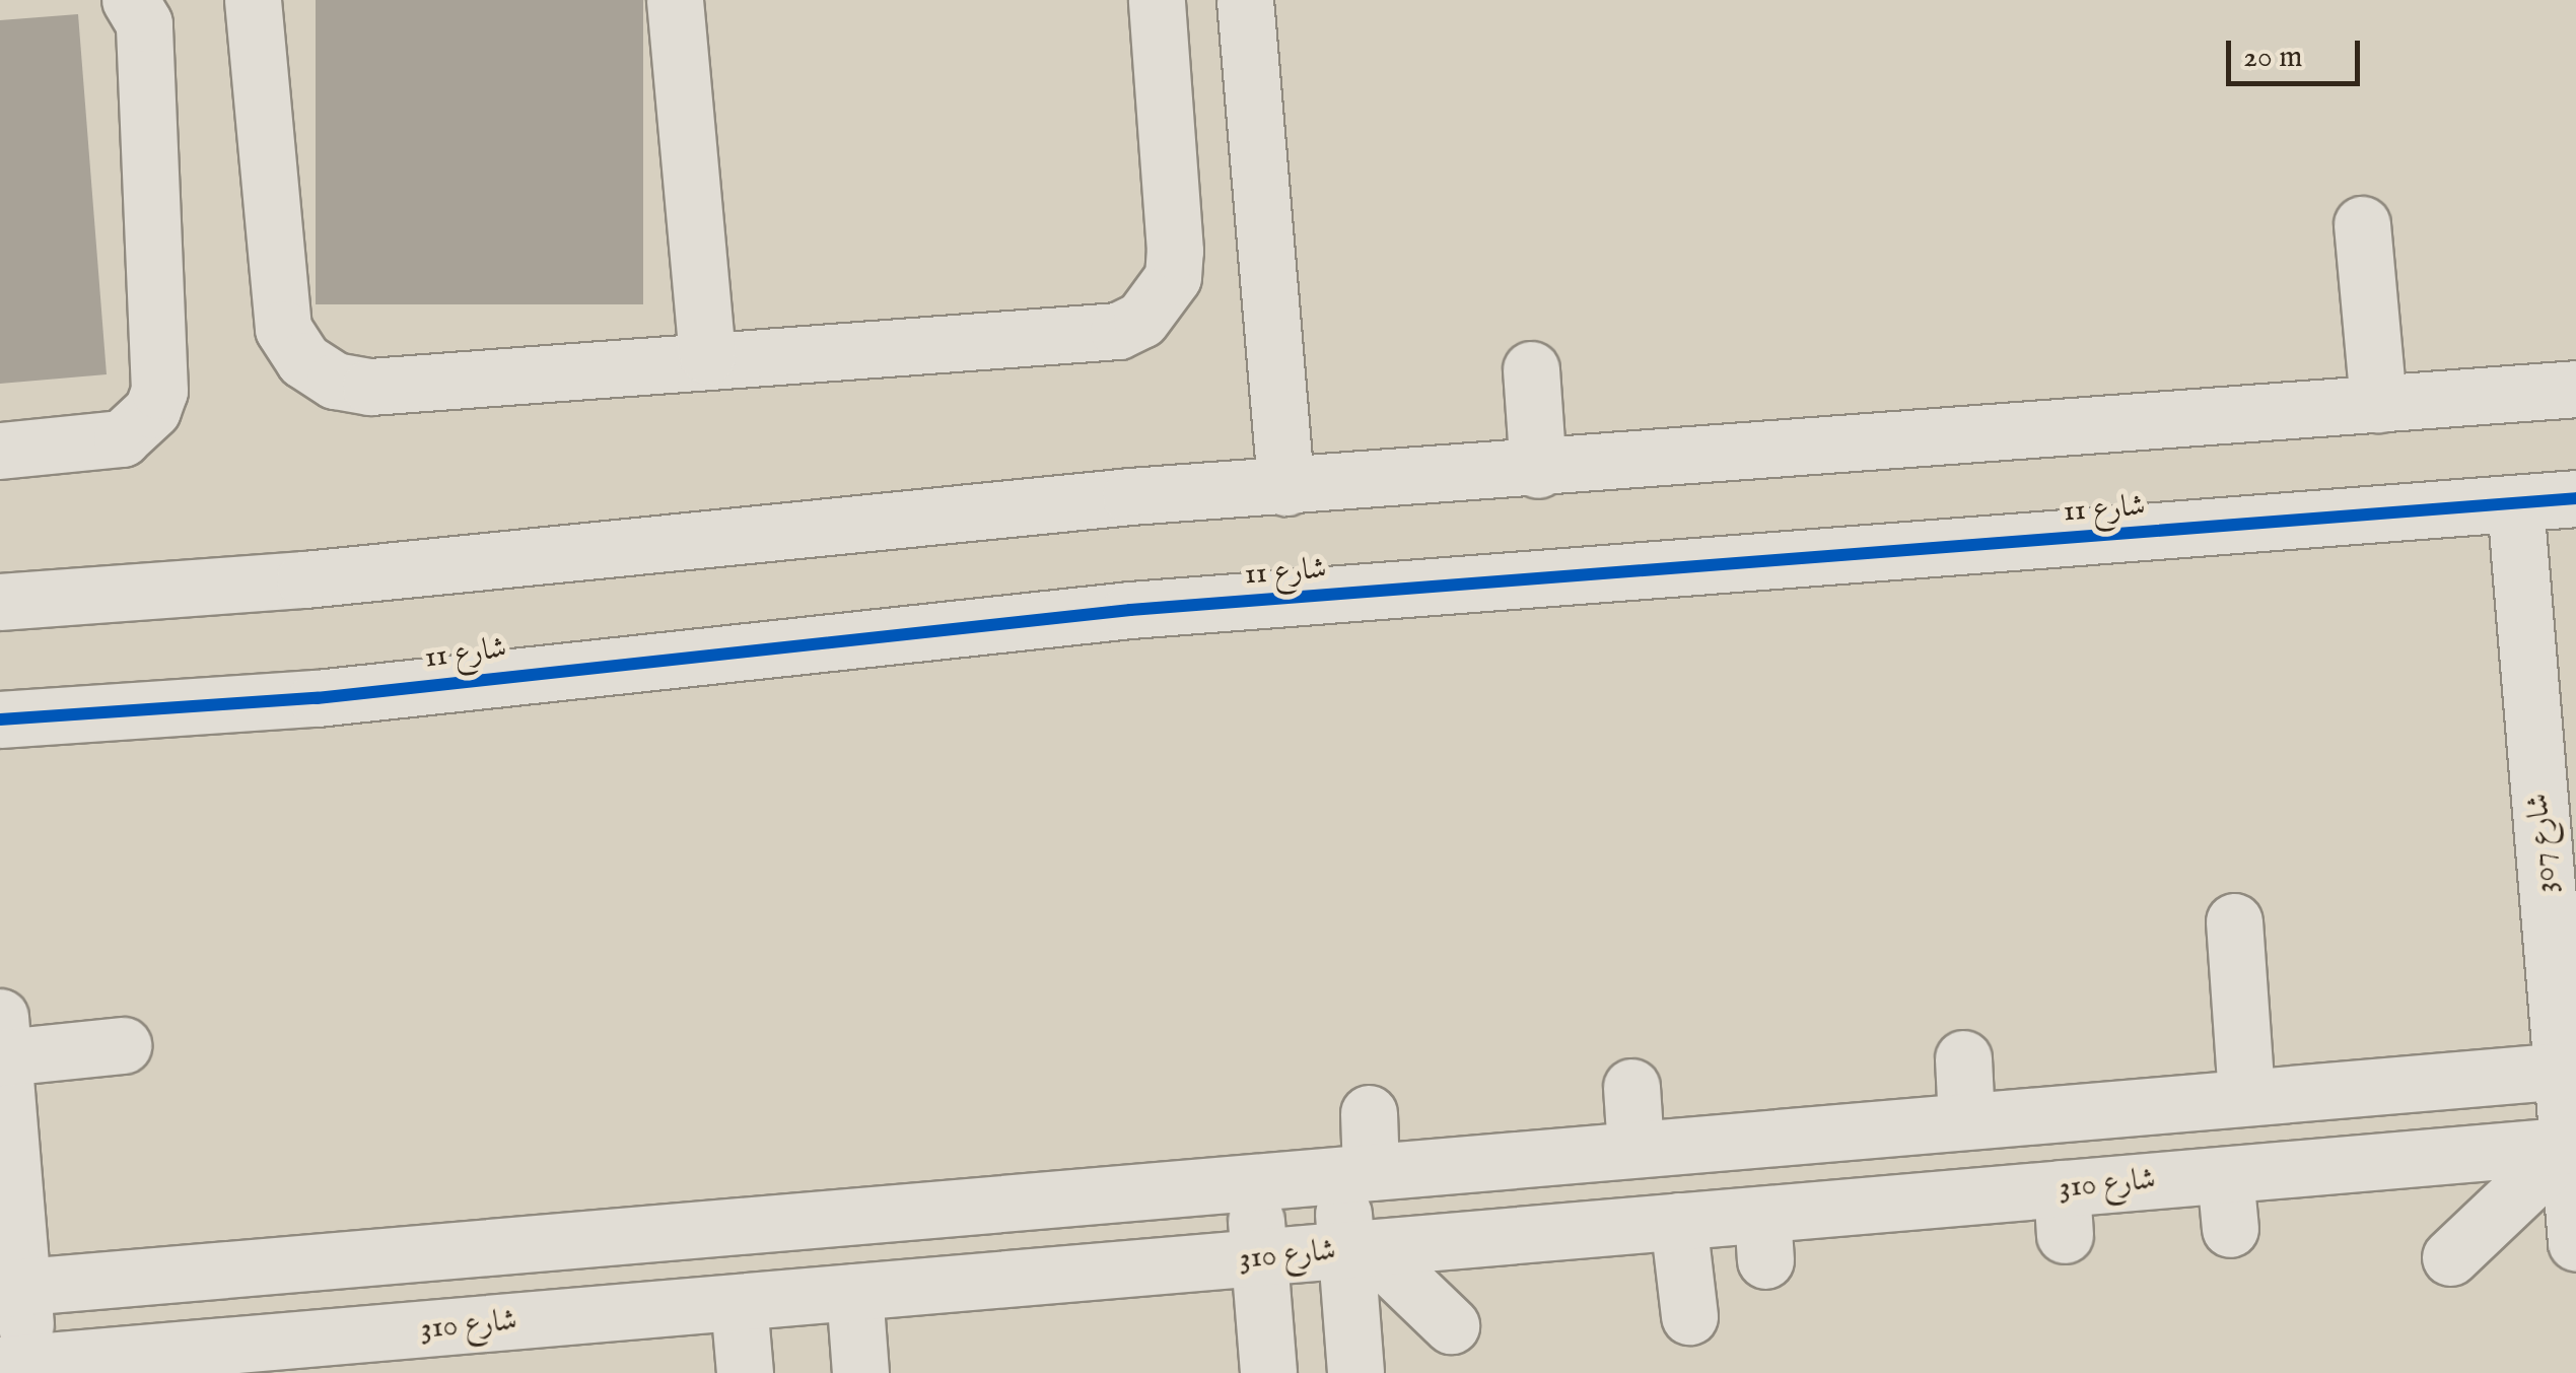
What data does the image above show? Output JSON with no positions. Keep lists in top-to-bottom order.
{
  "streets": {
    "street": ["شارع 11", "شارع 307", "شارع 310"]
  },
  "crossings": [
    ["شارع 11", "شارع 307"],
    ["شارع 307", "شارع 310"]
  ],
  "scale_bar": "20 m"
}
